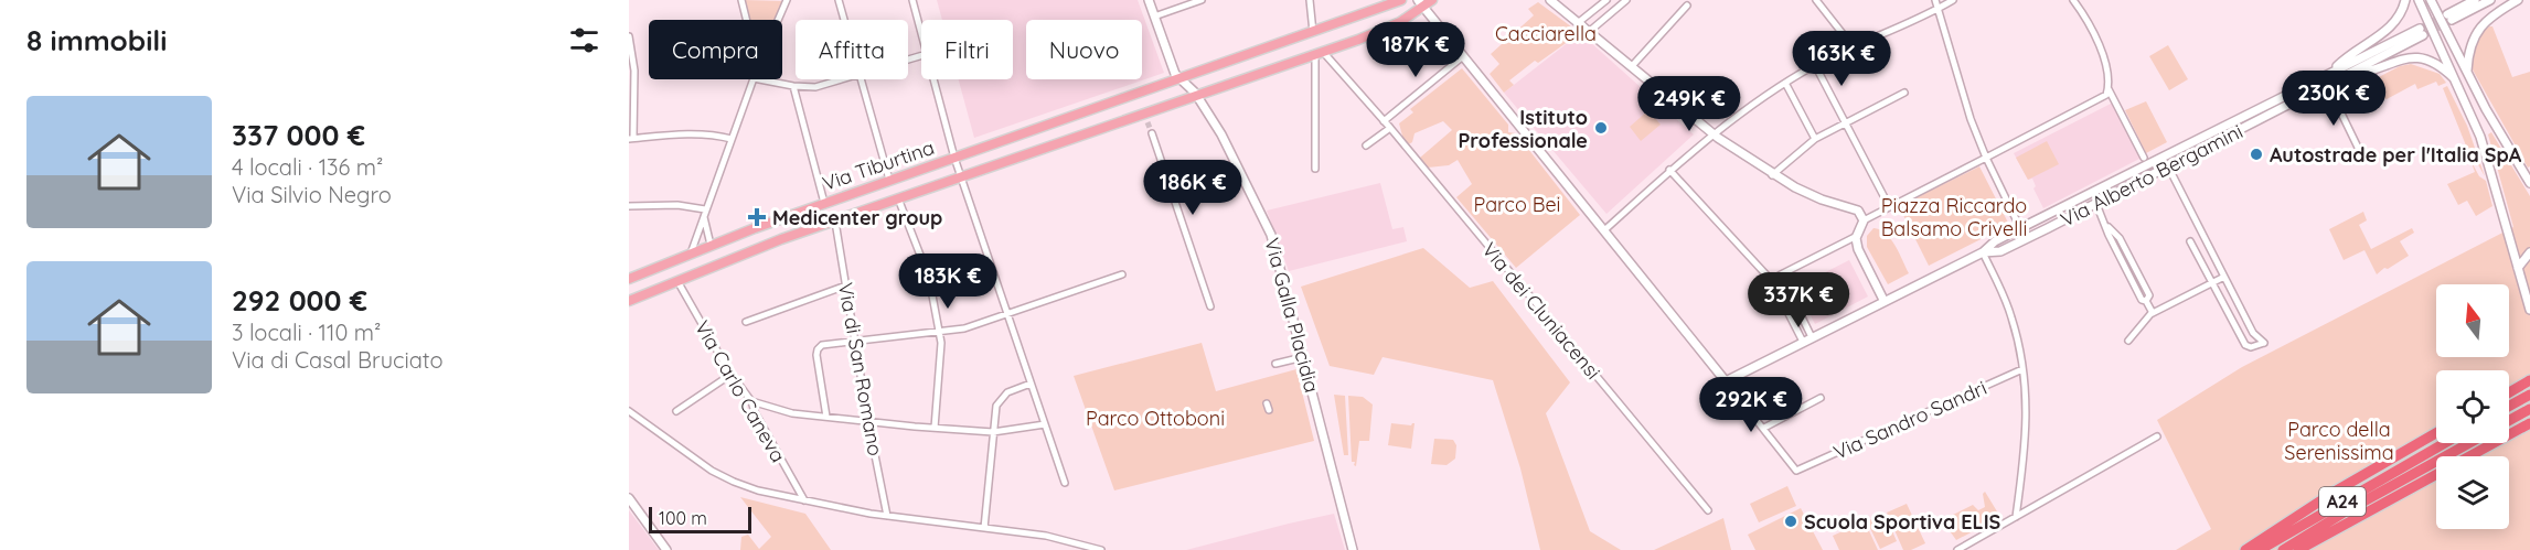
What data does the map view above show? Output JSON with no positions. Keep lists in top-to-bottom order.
{
  "streets": {
    "highway": ["A24"],
    "main road": ["Via Tiburtina"],
    "street": [
      "Via Alberto Bergamini",
      "Via dei Cluniacensi",
      "Via Galla Placidia",
      "Via di San Romano",
      "Via Carlo Caneva",
      "Via Sandro Sandri"
    ]
  },
  "crossings": [
    ["Via Tiburtina", "Via dei Cluniacensi"],
    ["Via Tiburtina", "Via Galla Placidia"],
    ["Via Tiburtina", "Via di San Romano"],
    ["Via Tiburtina", "Via Carlo Caneva"]
  ],
  "parks": [
    "Cacciarella",
    "Parco Bei",
    "Piazza Riccardo Balsamo Crivelli",
    "Parco Ottoboni",
    "Parco della Serenissima"
  ],
  "places": {
    "other": ["Istituto Professionale", "Autostrade per l'Italia SpA", "Scuola Sportiva ELIS"],
    "health": ["Medicenter group"]
  },
  "scale_bar": "100 m",
  "north": "top",
  "page": {
    "heading": "8 immobili",
    "chip": [
      "Compra",
      "Affitta",
      "Filtri",
      "Nuovo"
    ],
    "price": [
      "187K €",
      "163K €",
      "230K €",
      "249K €",
      "186K €",
      "183K €",
      "337K €",
      "292K €"
    ],
    "list": [
      {
        "name": "337 000 €",
        "note": "4 locali · 136 m² · Via Silvio Negro"
      },
      {
        "name": "292 000 €",
        "note": "3 locali · 110 m² · Via di Casal Bruciato"
      }
    ],
    "scale": "100 m"
  }
}
